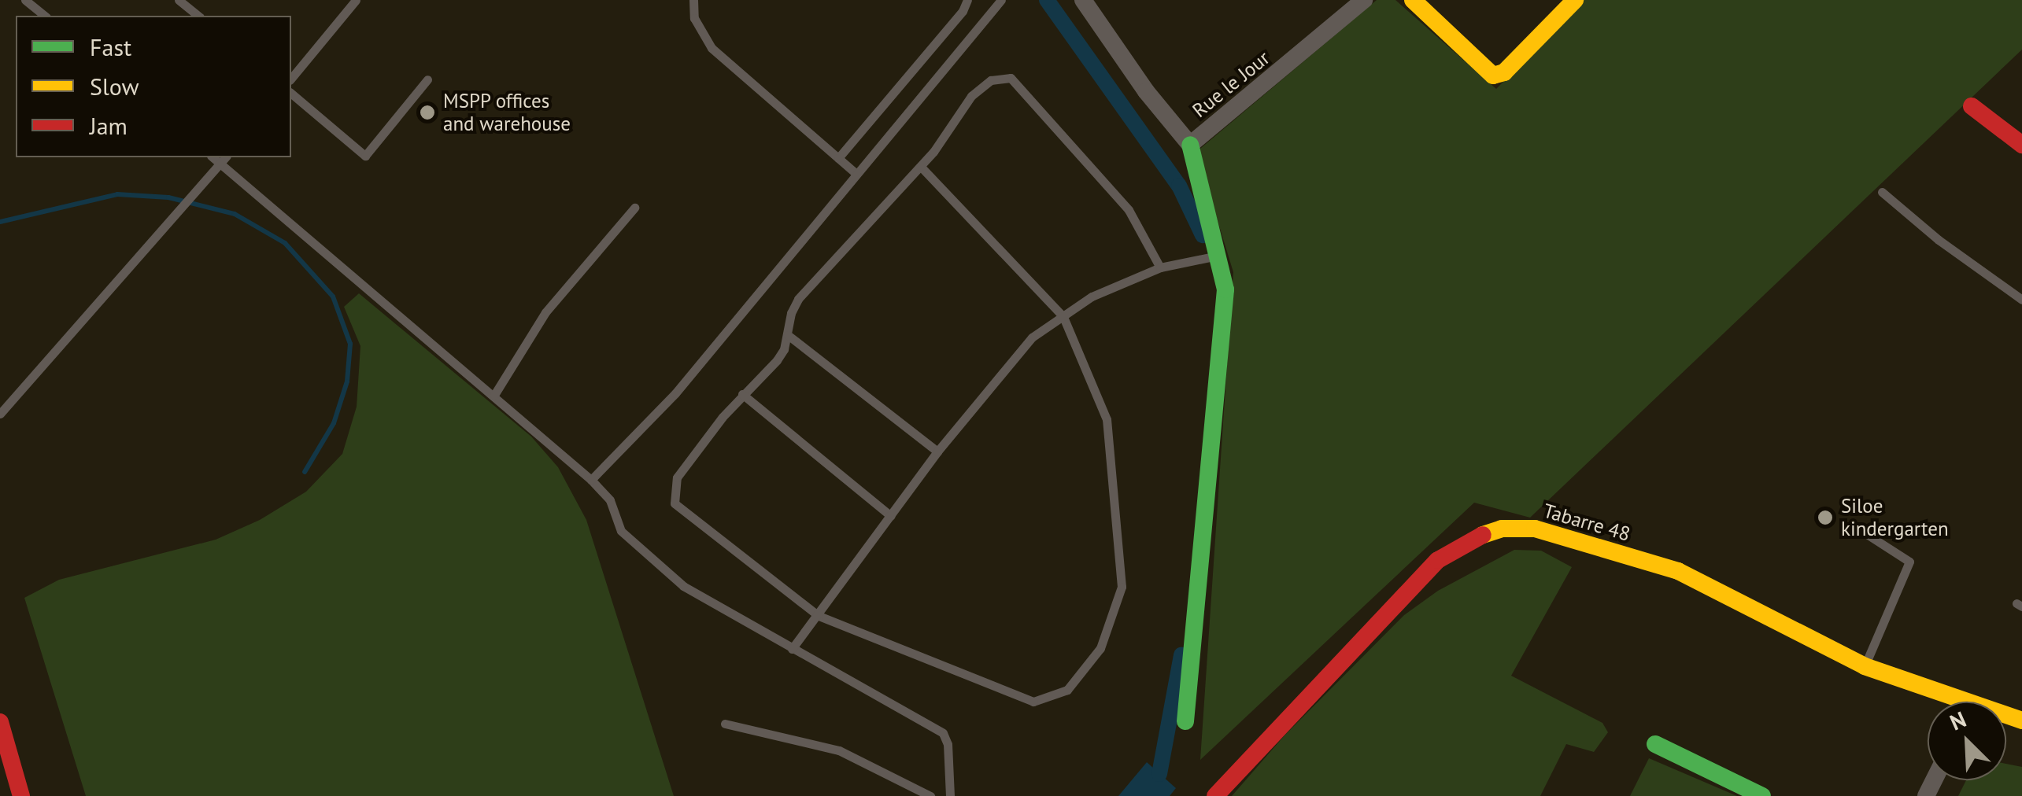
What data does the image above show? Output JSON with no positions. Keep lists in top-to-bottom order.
{
  "streets": {
    "street": ["Rue le Jour", "Tabarre 48"]
  },
  "places": ["MSPP offices and warehouse", "Siloe kindergarten"],
  "legend": ["Fast", "Slow", "Jam"],
  "north": "top left"
}
